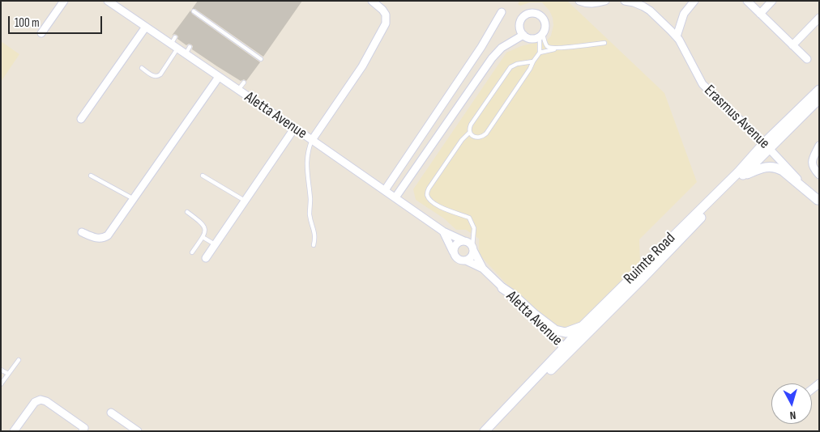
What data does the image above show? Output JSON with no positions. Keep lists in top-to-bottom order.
{
  "streets": {
    "main road": ["Ruimte Road"],
    "street": ["Aletta Avenue", "Erasmus Avenue"]
  },
  "crossings": [
    ["Aletta Avenue", "Ruimte Road"],
    ["Erasmus Avenue", "Ruimte Road"]
  ],
  "scale_bar": "100 m",
  "north": "bottom"
}
